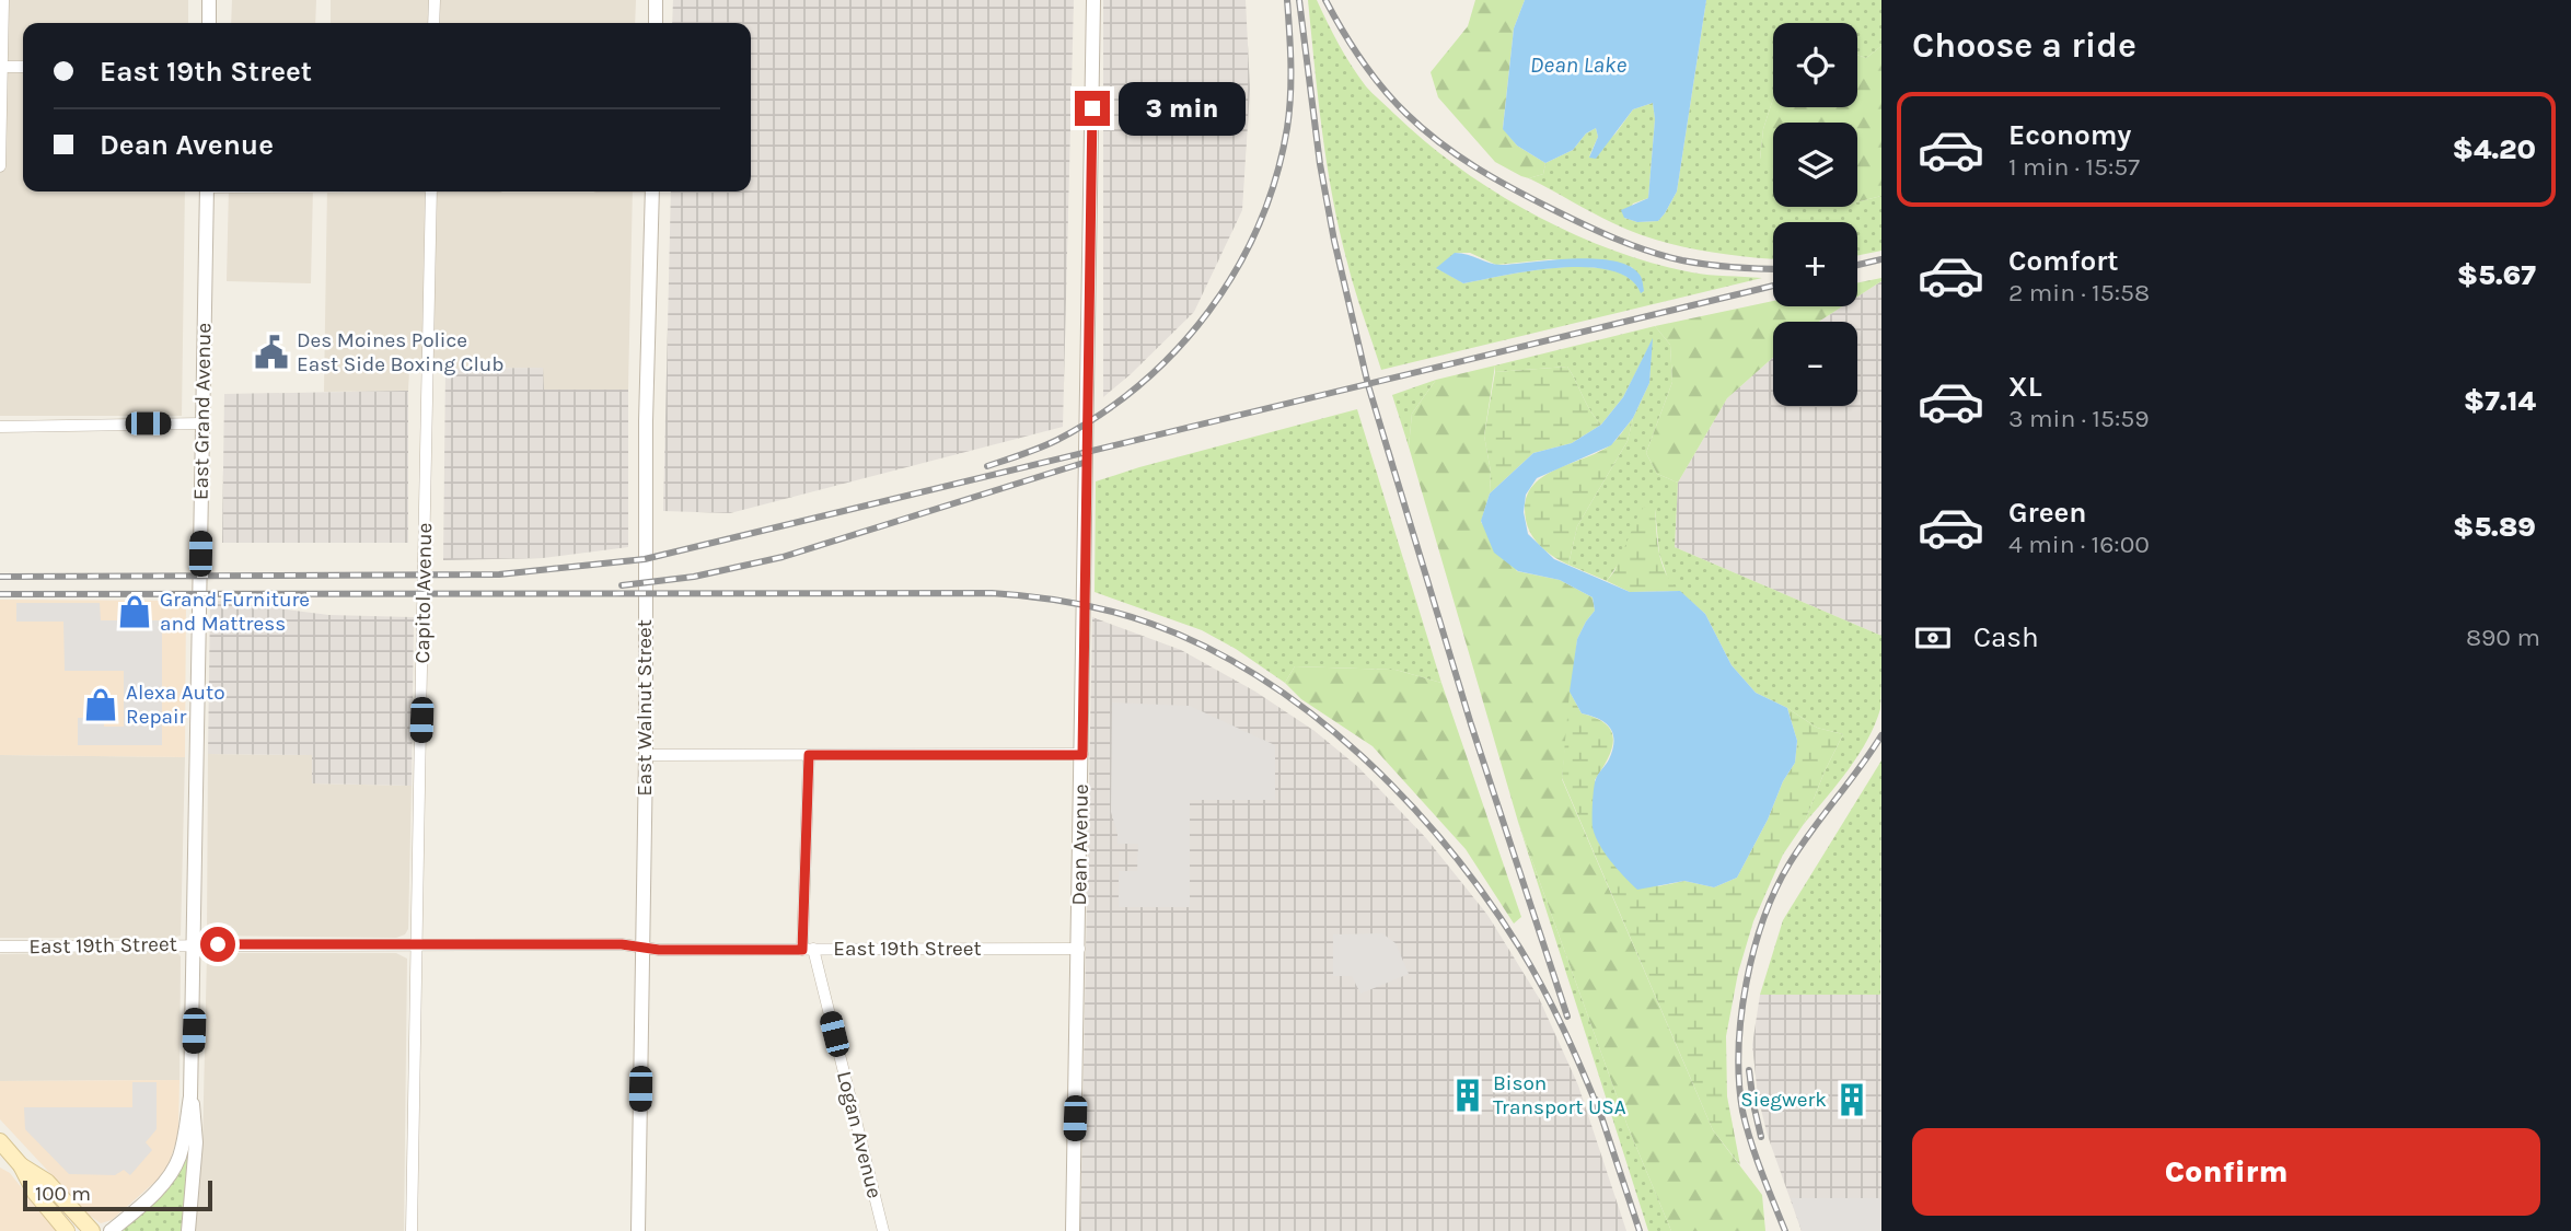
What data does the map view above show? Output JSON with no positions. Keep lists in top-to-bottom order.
{
  "streets": {
    "street": [
      "East Grand Avenue",
      "Capitol Avenue",
      "East Walnut Street",
      "Dean Avenue",
      "East 19th Street",
      "Logan Avenue"
    ]
  },
  "crossings": [
    ["East Grand Avenue", "East 19th Street"],
    ["Capitol Avenue", "East 19th Street"],
    ["East Walnut Street", "East 19th Street"],
    ["Dean Avenue", "East 19th Street"],
    ["East 19th Street", "Logan Avenue"]
  ],
  "water": ["Dean Lake"],
  "places": {
    "public building": ["Des Moines Police East Side Boxing Club"],
    "shop": ["Grand Furniture and Mattress", "Alexa Auto Repair"],
    "building": ["Bison Transport USA", "Siegwerk"]
  },
  "scale_bar": "100 m",
  "page": {
    "heading": "Choose a ride",
    "map_buttons": ["+", "−"],
    "banner": ["East 19th Street", "Dean Avenue"],
    "bubble": "3 min",
    "list": [
      {
        "name": "Economy",
        "note": "1 min · 15:57",
        "value": "$4.20"
      },
      {
        "name": "Comfort",
        "note": "2 min · 15:58",
        "value": "$5.67"
      },
      {
        "name": "XL",
        "note": "3 min · 15:59",
        "value": "$7.14"
      },
      {
        "name": "Green",
        "note": "4 min · 16:00",
        "value": "$5.89"
      }
    ],
    "pay": ["Cash", "890 m"],
    "buttons": "Confirm",
    "scale": "100 m"
  }
}
